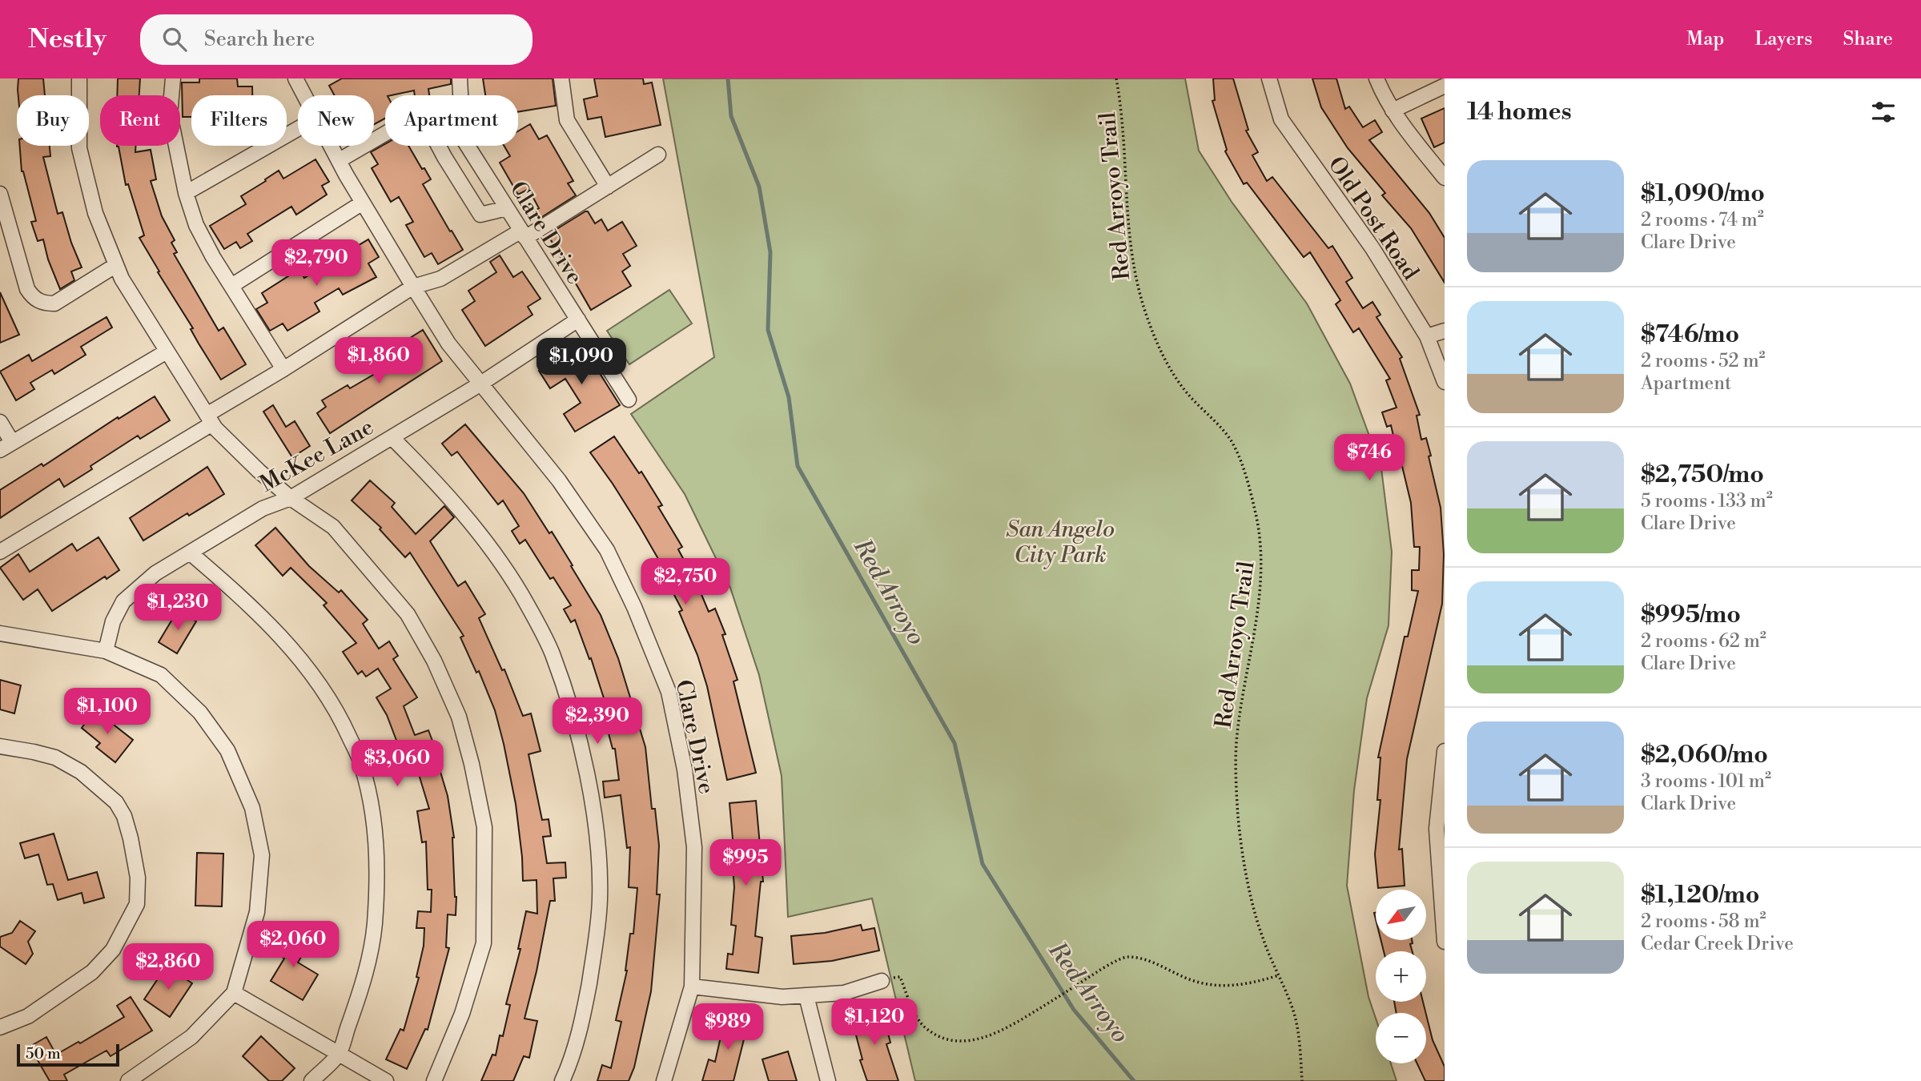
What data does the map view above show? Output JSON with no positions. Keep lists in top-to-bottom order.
{
  "streets": {
    "street": ["Old Post Road", "Clare Drive", "McKee Lane"],
    "path": ["Red Arroyo Trail"]
  },
  "crossings": [
    ["Clare Drive", "McKee Lane"]
  ],
  "water": ["Red Arroyo"],
  "parks": ["San Angelo City Park"],
  "scale_bar": "50 m",
  "north": "bottom left",
  "page": {
    "header": "Nestly",
    "search": "Search here",
    "nav": ["Map", "Layers", "Share"],
    "heading": "14 homes",
    "chip": [
      "Buy",
      "Rent",
      "Filters",
      "New",
      "Apartment"
    ],
    "list": [
      {
        "name": "$1,090/mo",
        "note": "2 rooms · 74 m² · Clare Drive"
      },
      {
        "name": "$746/mo",
        "note": "2 rooms · 52 m² · Apartment"
      },
      {
        "name": "$2,750/mo",
        "note": "5 rooms · 133 m² · Clare Drive"
      },
      {
        "name": "$995/mo",
        "note": "2 rooms · 62 m² · Clare Drive"
      },
      {
        "name": "$2,060/mo",
        "note": "3 rooms · 101 m² · Clark Drive"
      },
      {
        "name": "$1,120/mo",
        "note": "2 rooms · 58 m² · Cedar Creek Drive"
      }
    ],
    "price": [
      "$2,790",
      "$1,860",
      "$1,090",
      "$746",
      "$2,750",
      "$1,230",
      "$1,100",
      "$2,390",
      "$3,060",
      "$995",
      "$2,060",
      "$2,860",
      "$1,120",
      "$989"
    ],
    "map_buttons": ["+", "−"],
    "scale": "50 m"
  }
}
